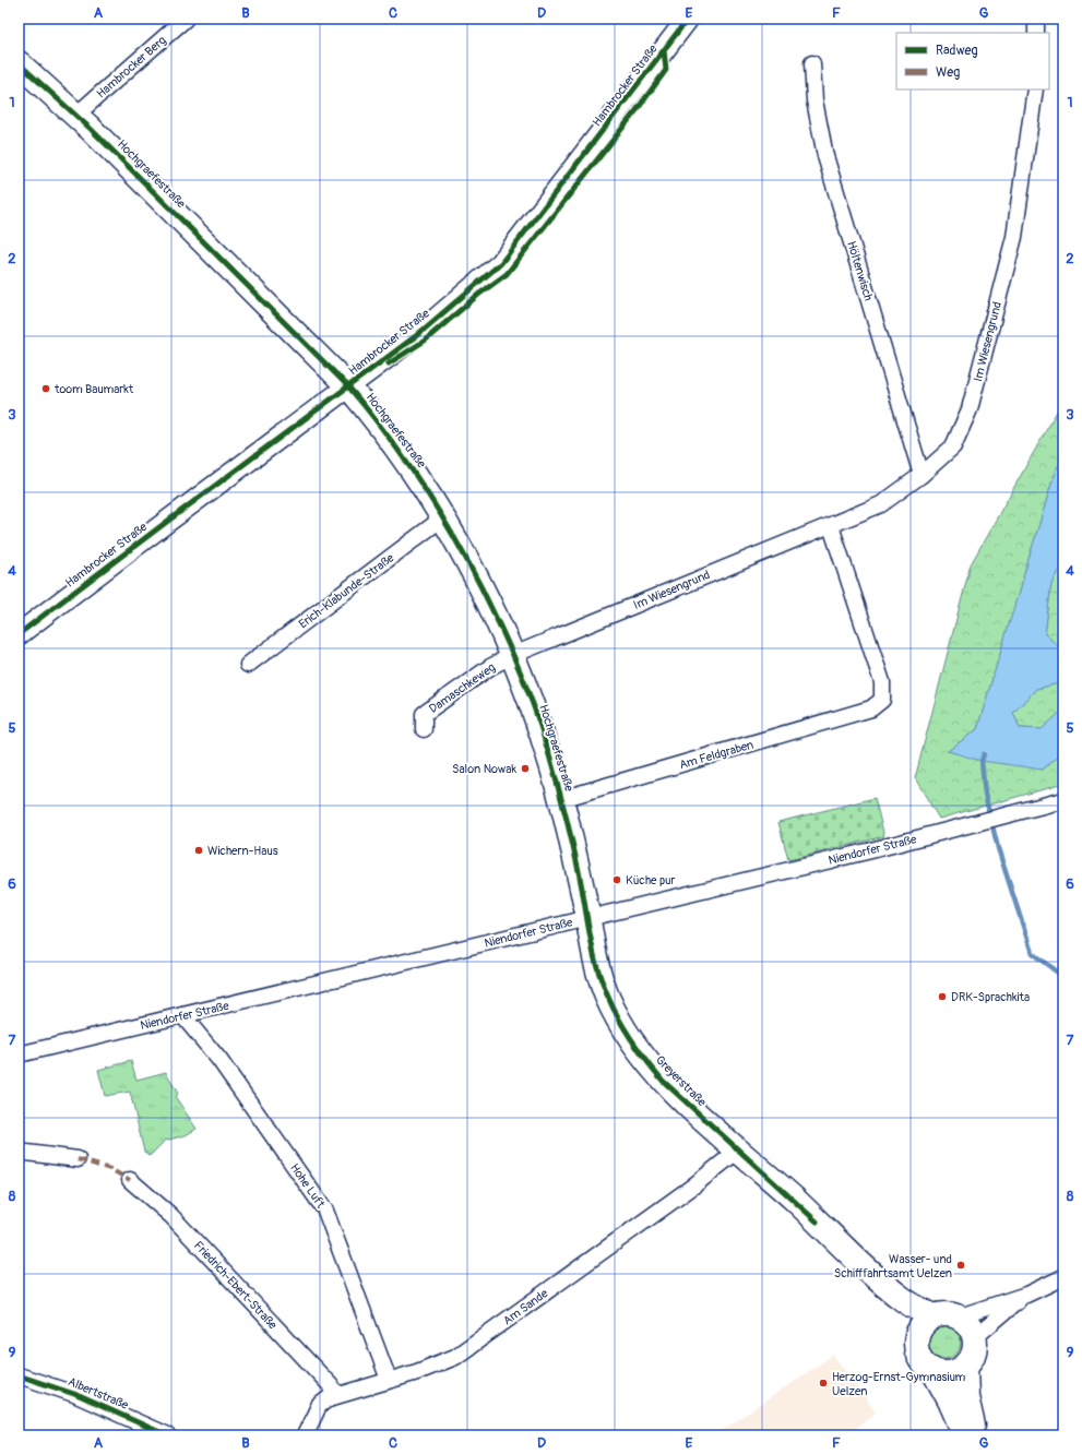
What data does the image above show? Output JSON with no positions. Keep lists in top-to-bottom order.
{
  "streets": {
    "main road": ["Hochgraefestraße", "Greyerstraße"],
    "street": [
      "Hambrocker Berg",
      "Hambrocker Straße",
      "Höltenwisch",
      "Im Wiesengrund",
      "Erich-Klabunde-Straße",
      "Damaschkeweg",
      "Am Feldgraben",
      "Niendorfer Straße",
      "Hohe Luft",
      "Friedrich-Ebert-Straße",
      "Am Sande",
      "Albertstraße"
    ]
  },
  "crossings": [
    ["Hambrocker Berg", "Hochgraefestraße"],
    ["Hambrocker Straße", "Hochgraefestraße"],
    ["Hochgraefestraße", "Im Wiesengrund"],
    ["Hochgraefestraße", "Erich-Klabunde-Straße"],
    ["Hochgraefestraße", "Damaschkeweg"],
    ["Hochgraefestraße", "Am Feldgraben"],
    ["Hochgraefestraße", "Niendorfer Straße"],
    ["Hochgraefestraße", "Greyerstraße"],
    ["Höltenwisch", "Im Wiesengrund"],
    ["Im Wiesengrund", "Damaschkeweg"],
    ["Im Wiesengrund", "Am Feldgraben"],
    ["Niendorfer Straße", "Greyerstraße"],
    ["Niendorfer Straße", "Hohe Luft"],
    ["Greyerstraße", "Am Sande"],
    ["Hohe Luft", "Am Sande"],
    ["Friedrich-Ebert-Straße", "Am Sande"]
  ],
  "places": [
    "toom Baumarkt",
    "Salon Nowak",
    "Wichern-Haus",
    "Küche pur",
    "DRK-Sprachkita",
    "Wasser- und Schifffahrtsamt Uelzen",
    "Herzog-Ernst-Gymnasium Uelzen"
  ],
  "legend": ["Radweg", "Weg"],
  "grid": {
    "columns": [
      "A",
      "B",
      "C",
      "D",
      "E",
      "F",
      "G"
    ],
    "rows": [
      "1",
      "2",
      "3",
      "4",
      "5",
      "6",
      "7",
      "8",
      "9"
    ]
  }
}
